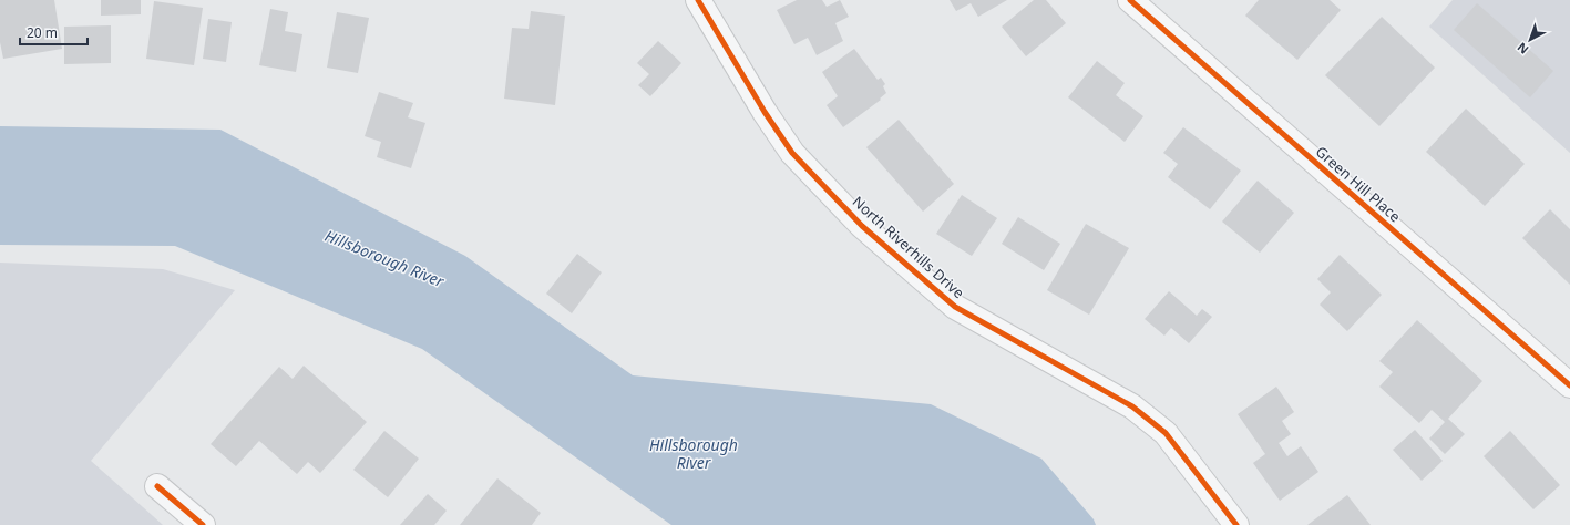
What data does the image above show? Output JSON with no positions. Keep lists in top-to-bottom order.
{
  "streets": {
    "street": ["Green Hill Place", "North Riverhills Drive"]
  },
  "water": ["Hillsborough River"],
  "scale_bar": "20 m",
  "north": "bottom left"
}
